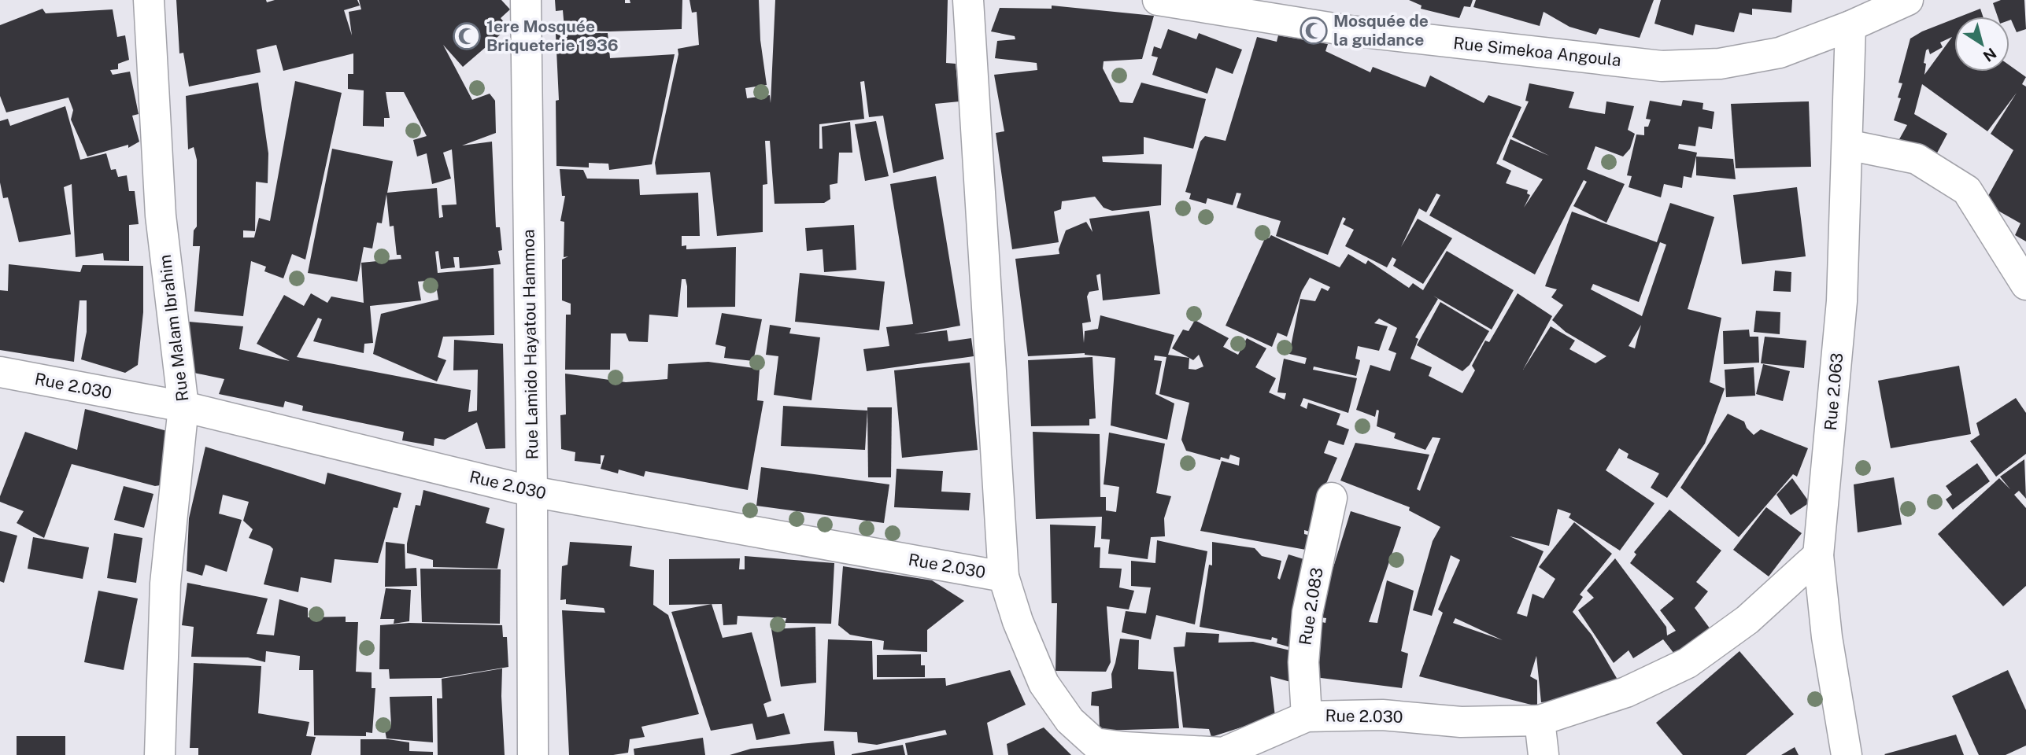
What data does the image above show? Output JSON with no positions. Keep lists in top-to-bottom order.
{
  "streets": {
    "street": [
      "Rue Simekoa Angoula",
      "Rue Malam Ibrahim",
      "Rue Lamido Hayatou Hammoa",
      "Rue 2.030",
      "Rue 2.063",
      "Rue 2.083"
    ]
  },
  "crossings": [
    ["Rue Simekoa Angoula", "Rue 2.063"],
    ["Rue Malam Ibrahim", "Rue 2.030"],
    ["Rue Lamido Hayatou Hammoa", "Rue 2.030"],
    ["Rue 2.030", "Rue 2.063"],
    ["Rue 2.030", "Rue 2.083"]
  ],
  "places": {
    "mosque": ["Mosquée de la guidance", "1ere Mosquée Briqueterie 1936"]
  },
  "north": "bottom right"
}
